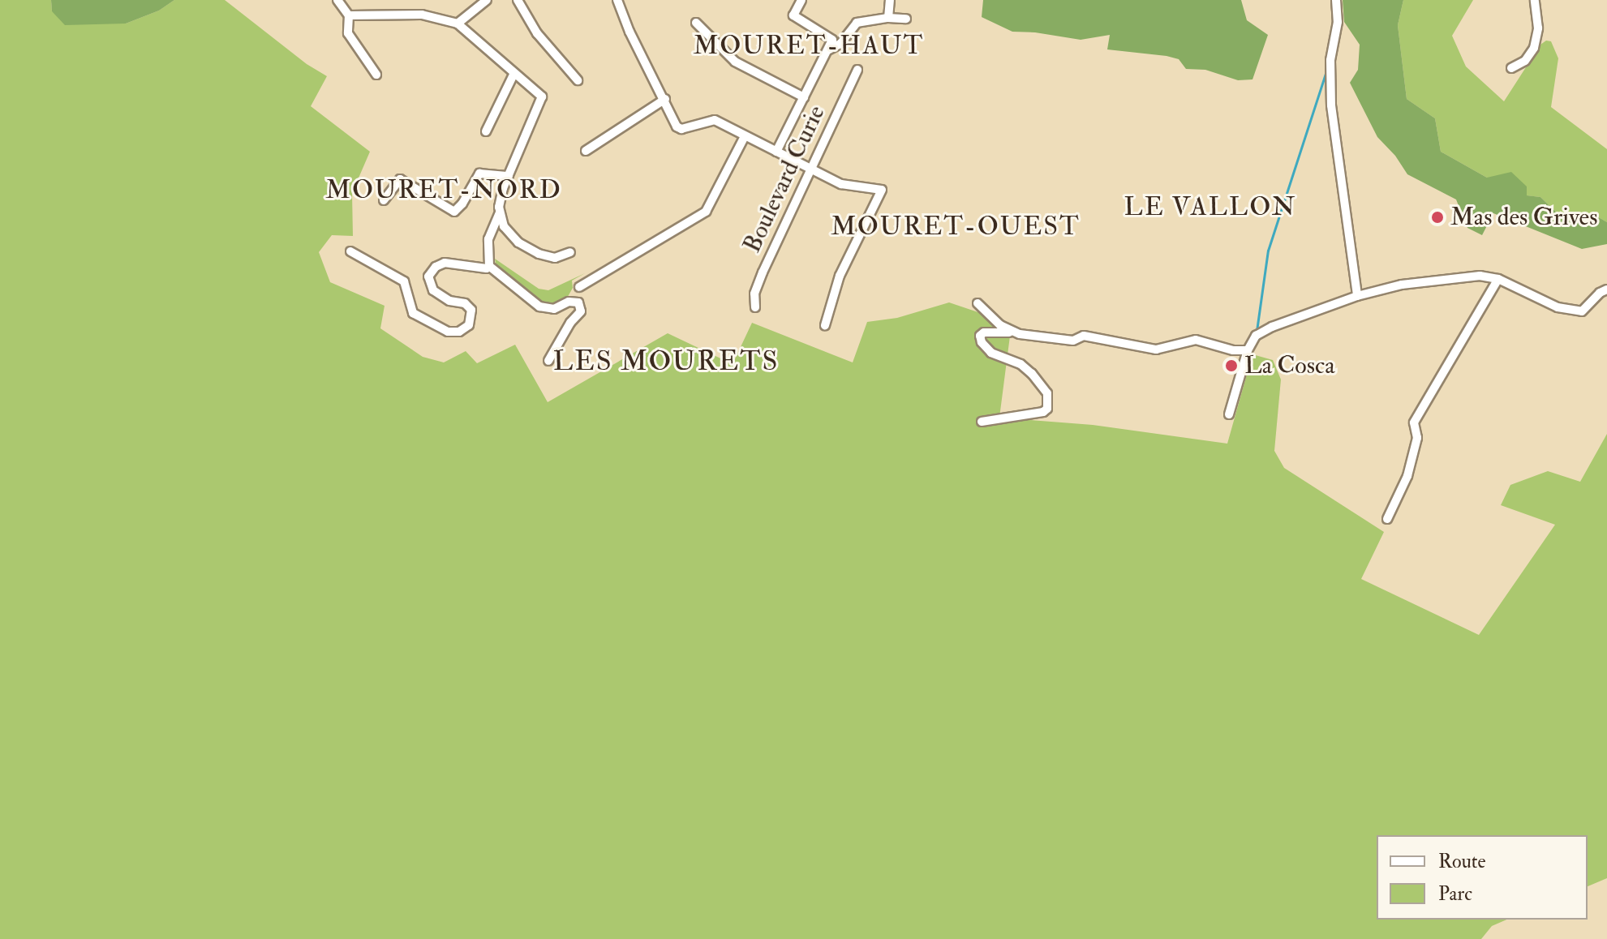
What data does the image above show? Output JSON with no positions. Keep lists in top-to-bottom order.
{
  "streets": {
    "street": ["Boulevard Curie"]
  },
  "districts": [
    "MOURET-HAUT",
    "MOURET-NORD",
    "LE VALLON",
    "MOURET-OUEST",
    "LES MOURETS"
  ],
  "places": ["Mas des Grives", "La Cosca"],
  "legend": ["Route", "Parc"]
}
